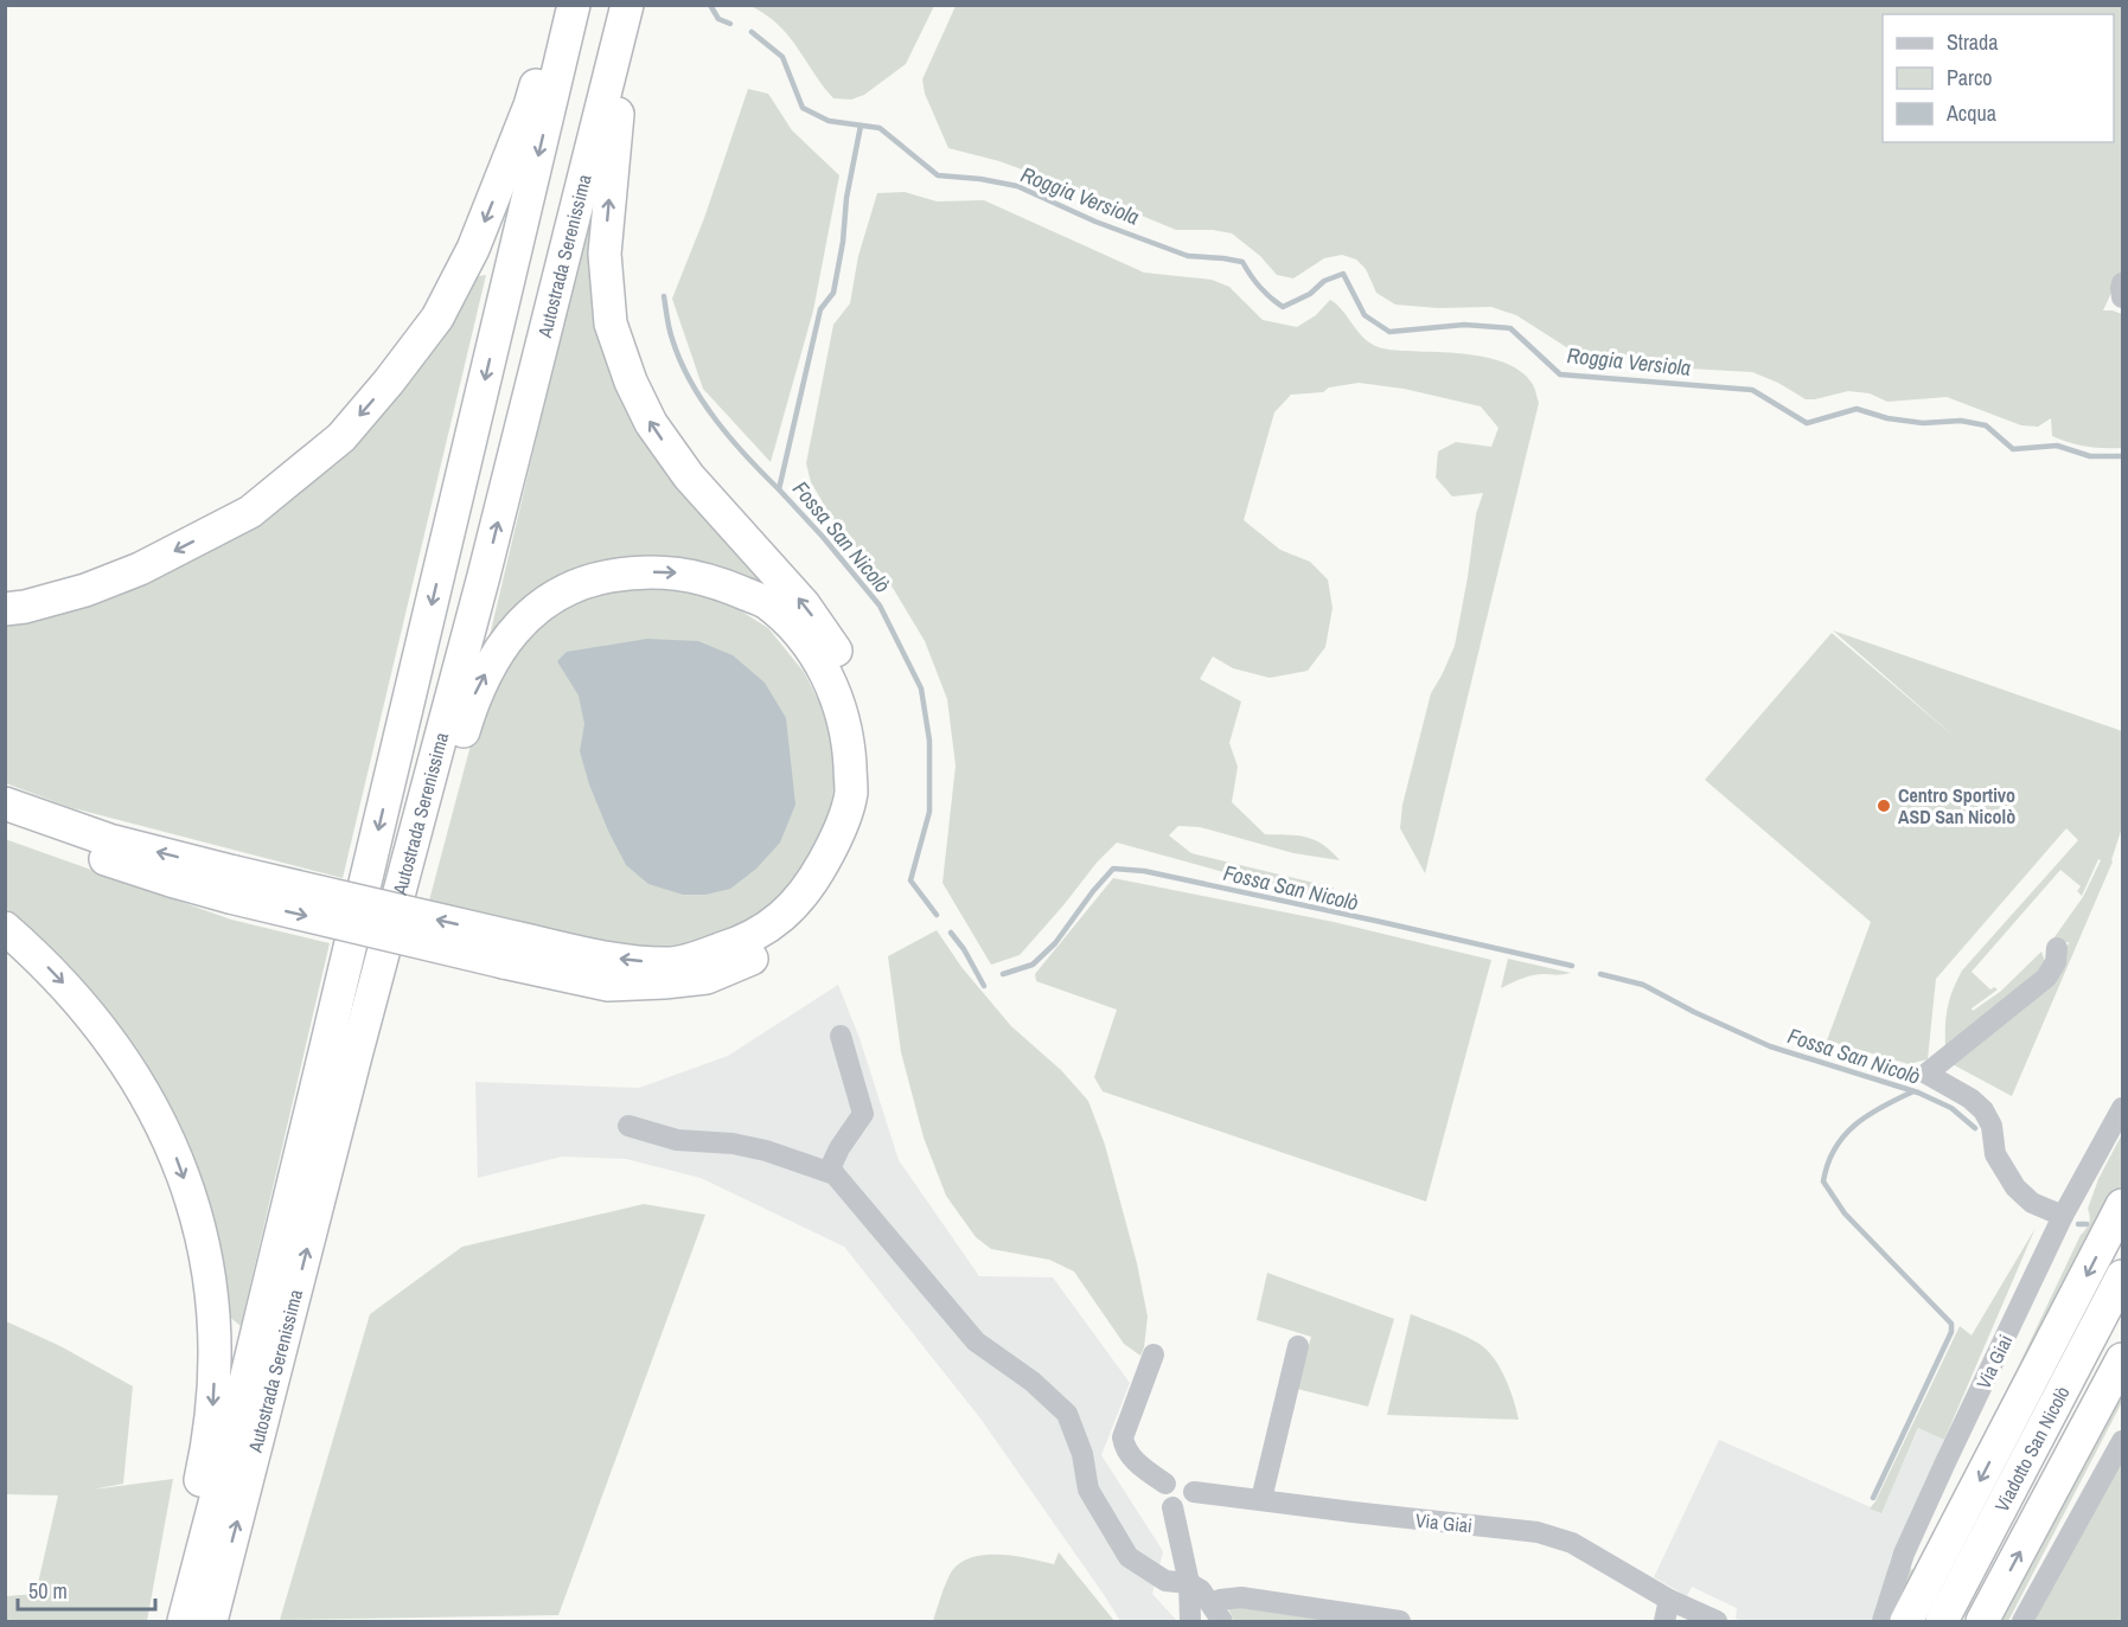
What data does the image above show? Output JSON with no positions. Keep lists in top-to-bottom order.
{
  "streets": {
    "highway": ["Autostrada Serenissima", "Viadotto San Nicolò"],
    "street": ["Via Giai"]
  },
  "water": ["Roggia Versiola", "Fossa San Nicolò"],
  "places": ["Centro Sportivo ASD San Nicolò"],
  "legend": ["Strada", "Parco", "Acqua"],
  "scale_bar": "50 m"
}
